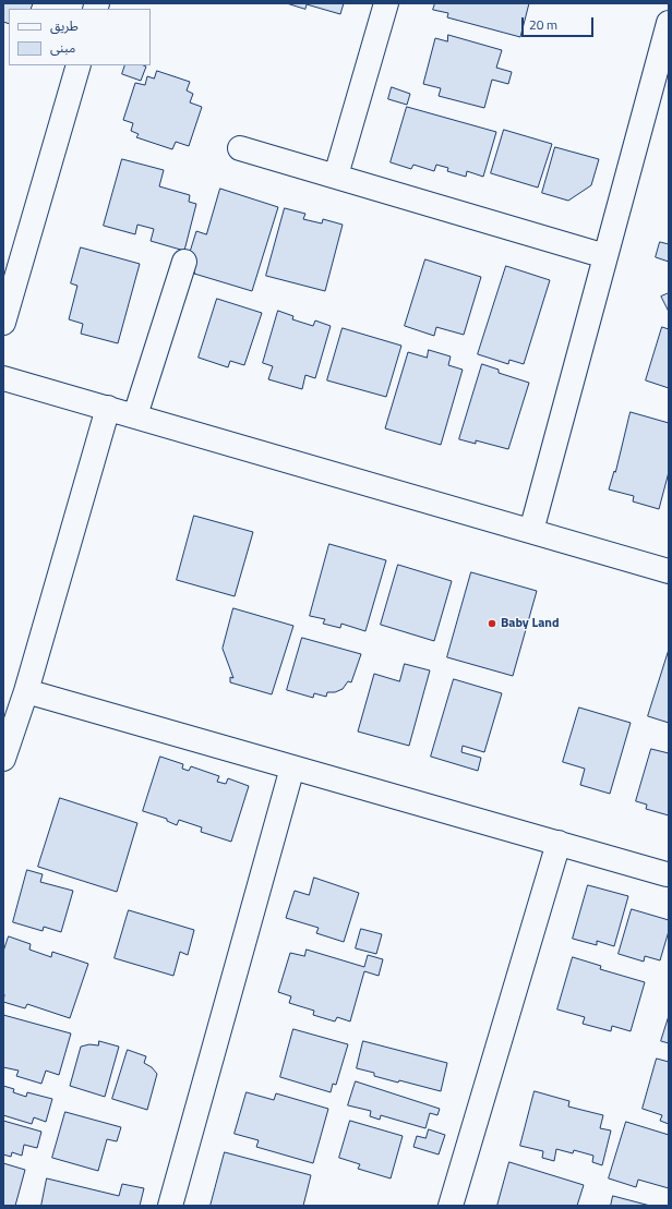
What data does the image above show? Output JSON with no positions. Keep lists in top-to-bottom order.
{
  "places": ["Baby Land"],
  "legend": ["طريق", "مبنى"],
  "scale_bar": "20 m"
}
